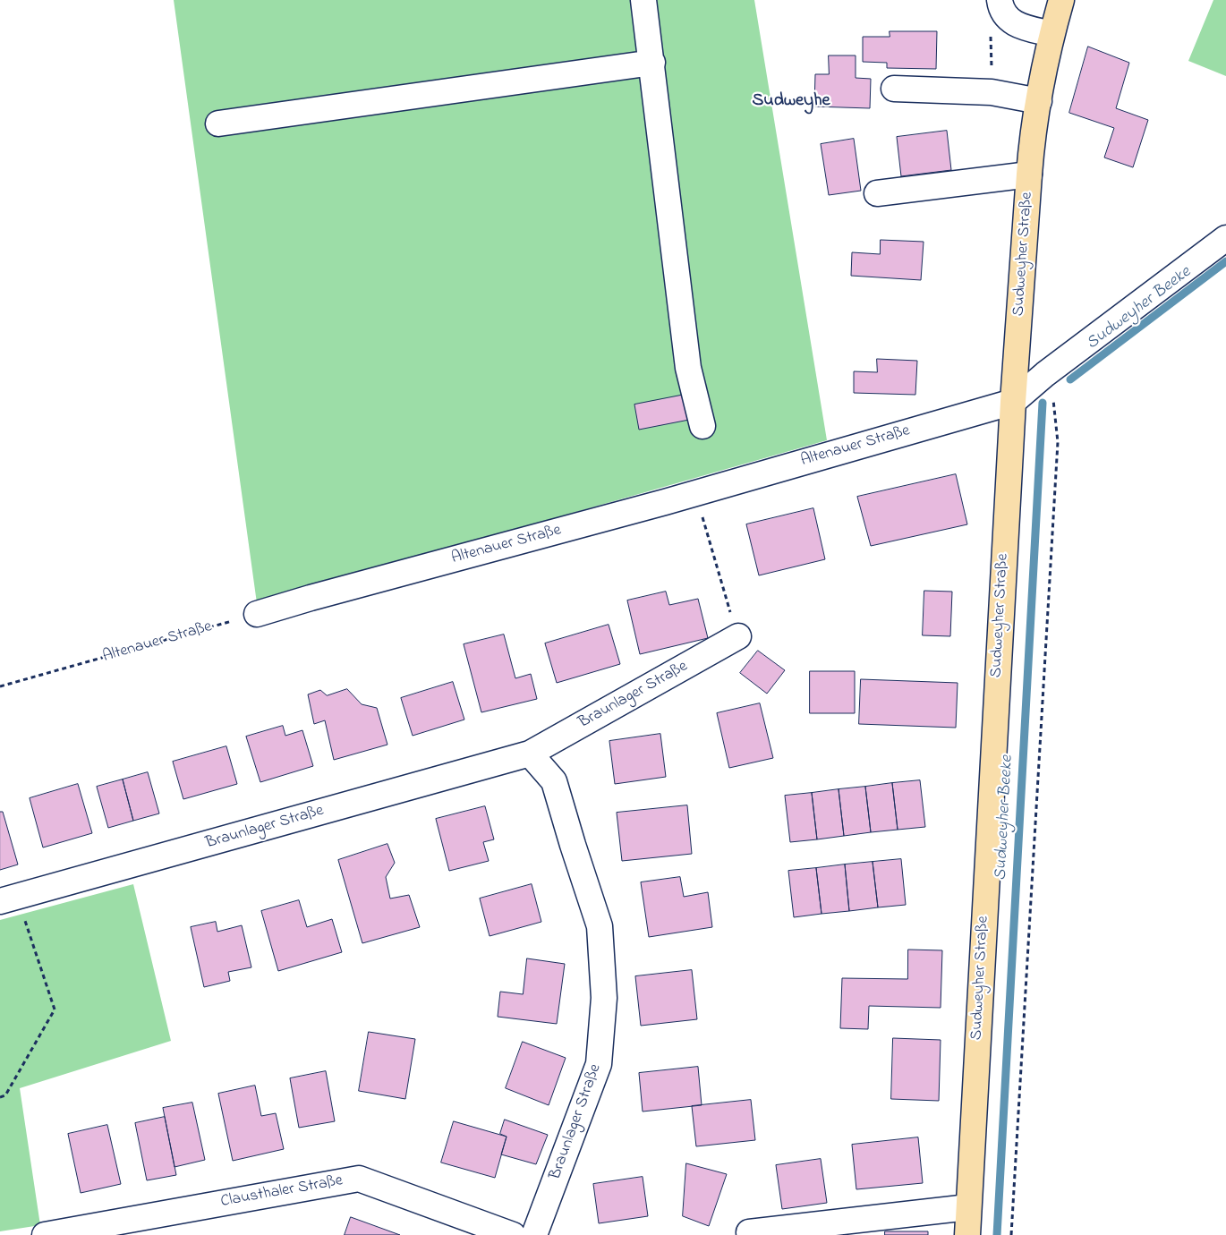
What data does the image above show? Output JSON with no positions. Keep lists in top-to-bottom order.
{
  "streets": {
    "main road": ["Sudweyher Straße"],
    "street": ["Altenauer Straße", "Braunlager Straße", "Clausthaler Straße"]
  },
  "crossings": [
    ["Sudweyher Straße", "Altenauer Straße"]
  ],
  "districts": ["Sudweyhe"],
  "water": ["Sudweyher Beeke"]
}
